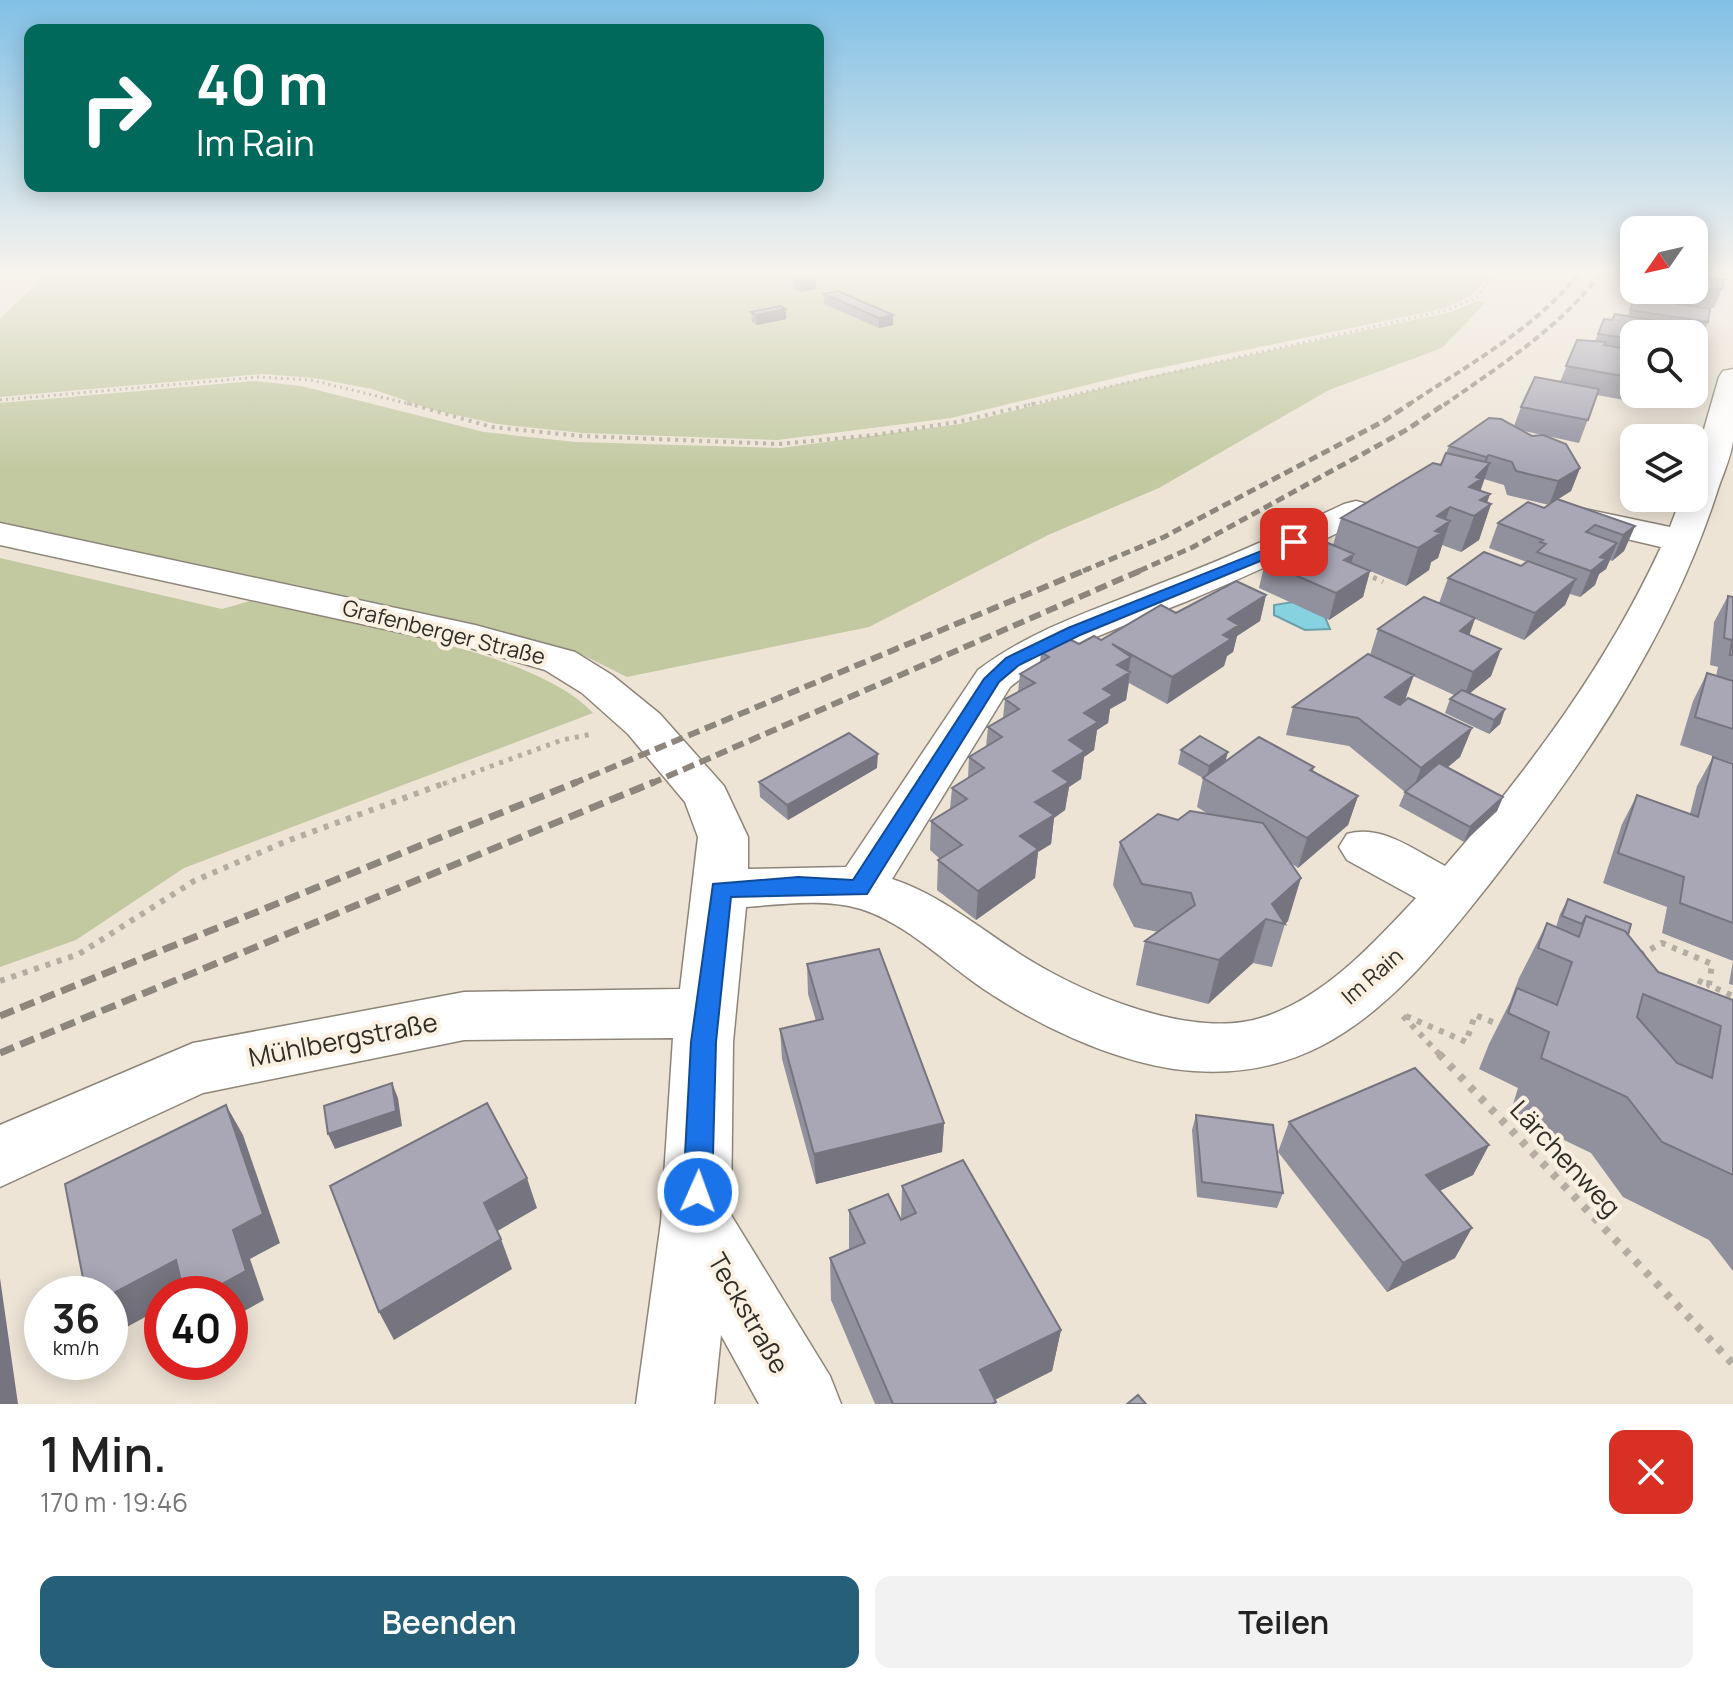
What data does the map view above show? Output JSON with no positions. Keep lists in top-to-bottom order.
{
  "streets": {
    "street": [
      "Grafenberger Straße",
      "Im Rain",
      "Mühlbergstraße",
      "Teckstraße"
    ],
    "path": ["Lärchenweg"]
  },
  "crossings": [
    ["Grafenberger Straße", "Im Rain"],
    ["Grafenberger Straße", "Mühlbergstraße"],
    ["Grafenberger Straße", "Teckstraße"],
    ["Im Rain", "Lärchenweg"]
  ],
  "north": "bottom left",
  "page": {
    "turn": ["40 m", "Im Rain"],
    "speed": "36 km/h",
    "limit": "40",
    "heading": ["1 Min.", "170 m · 19:46"],
    "buttons": ["Beenden", "Teilen"]
  }
}
